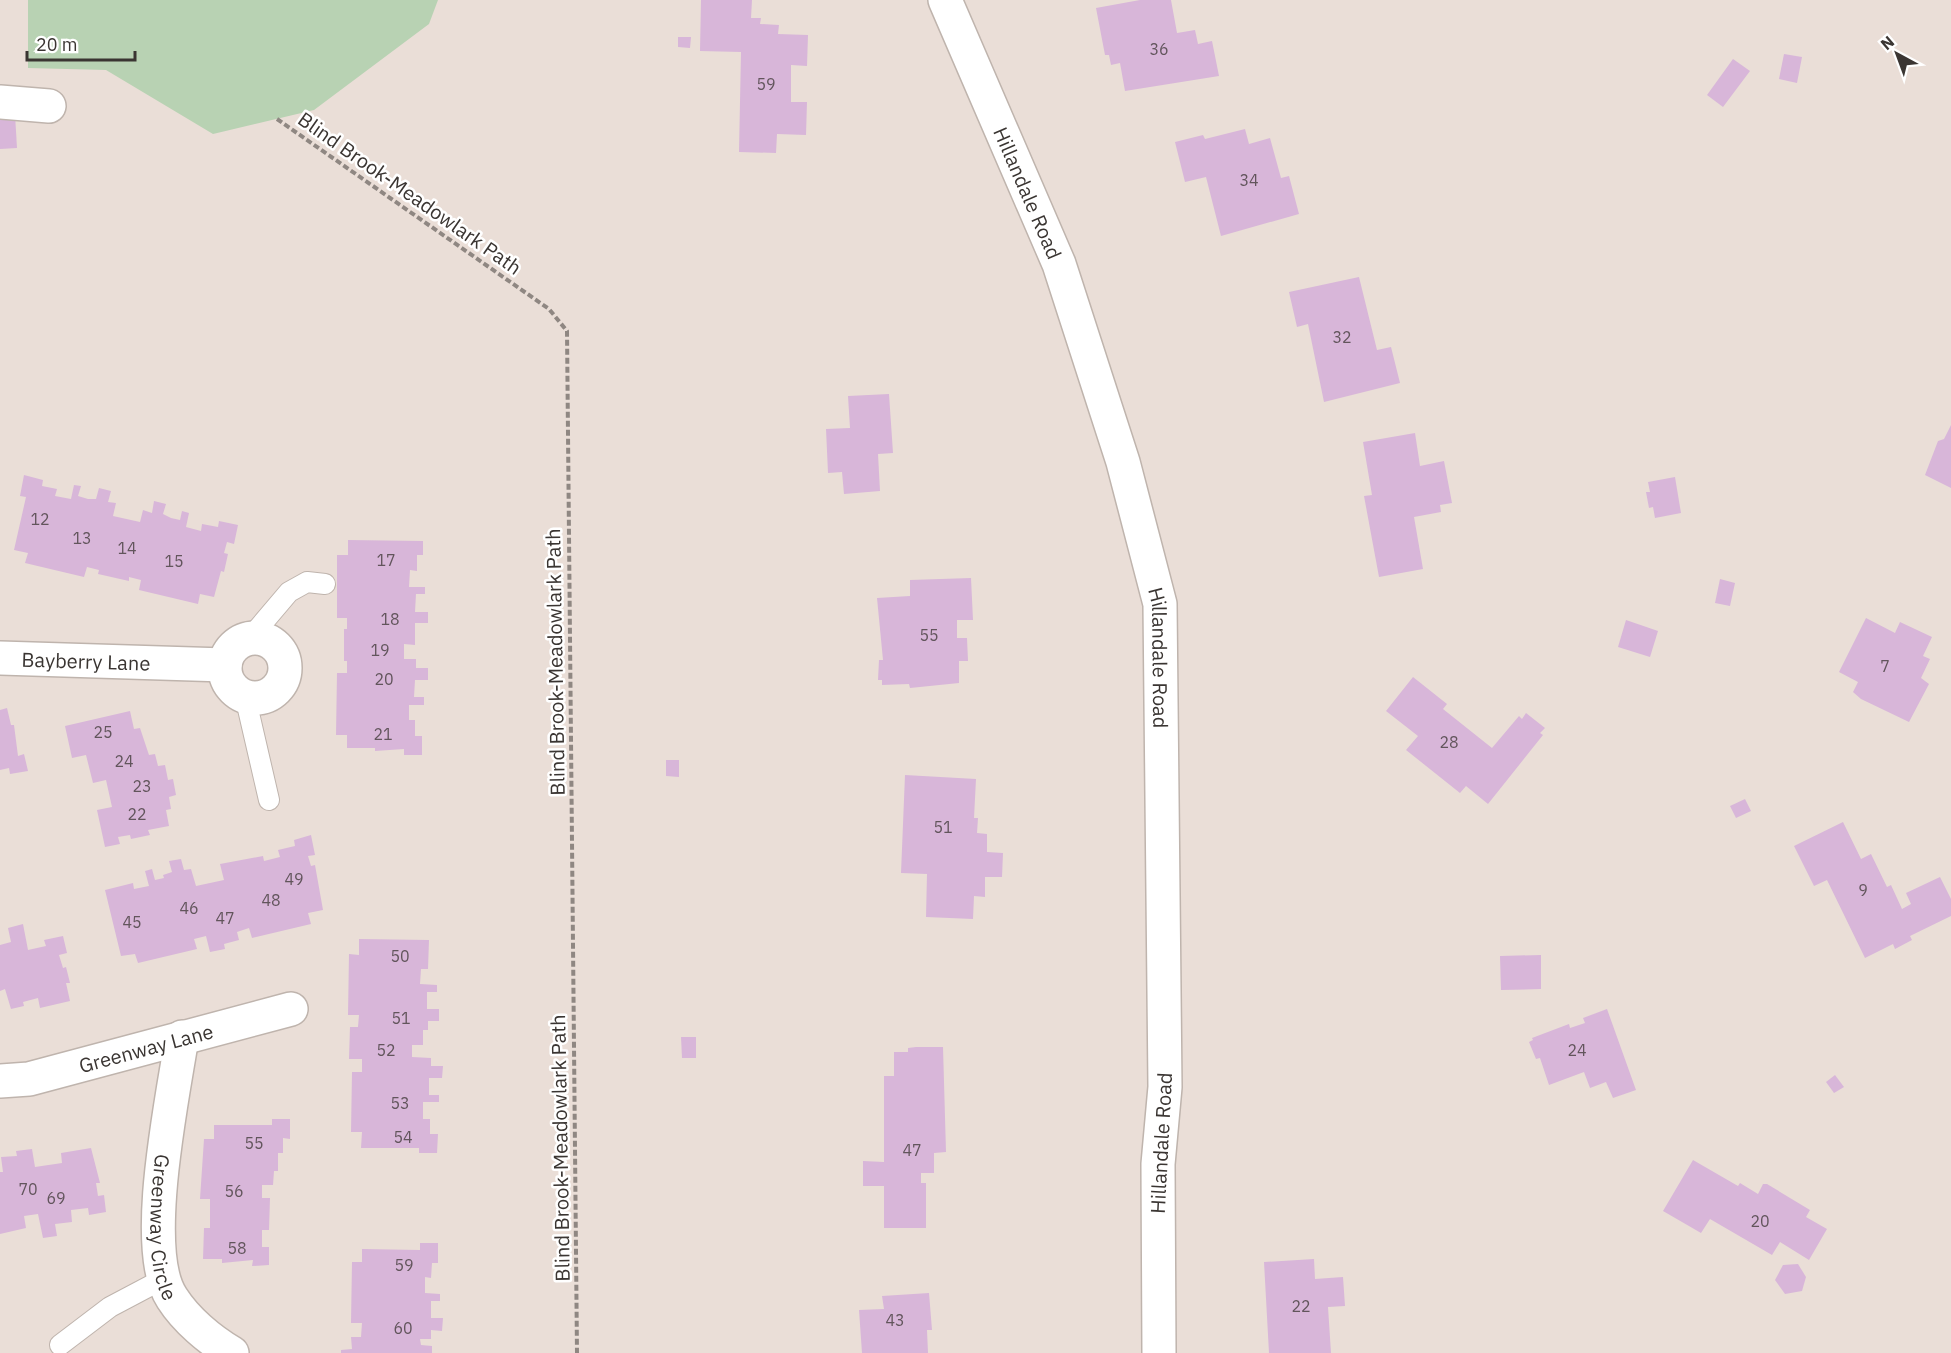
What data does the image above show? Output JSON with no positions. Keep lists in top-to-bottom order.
{
  "streets": {
    "street": [
      "Hillandale Road",
      "Bayberry Lane",
      "Greenway Lane",
      "Greenway Circle"
    ],
    "path": ["Blind Brook-Meadowlark Path"]
  },
  "crossings": [
    ["Greenway Lane", "Greenway Circle"]
  ],
  "house_numbers": [
    "36",
    "59",
    "34",
    "32",
    "12",
    "13",
    "14",
    "17",
    "15",
    "18",
    "55",
    "19",
    "7",
    "20",
    "25",
    "21",
    "28",
    "24",
    "23",
    "22",
    "51",
    "49",
    "9",
    "48",
    "46",
    "47",
    "45",
    "50",
    "51",
    "52",
    "24",
    "53",
    "54",
    "55",
    "47",
    "70",
    "56",
    "69",
    "20",
    "58",
    "59",
    "22",
    "43",
    "60"
  ],
  "scale_bar": "20 m",
  "north": "top left"
}
